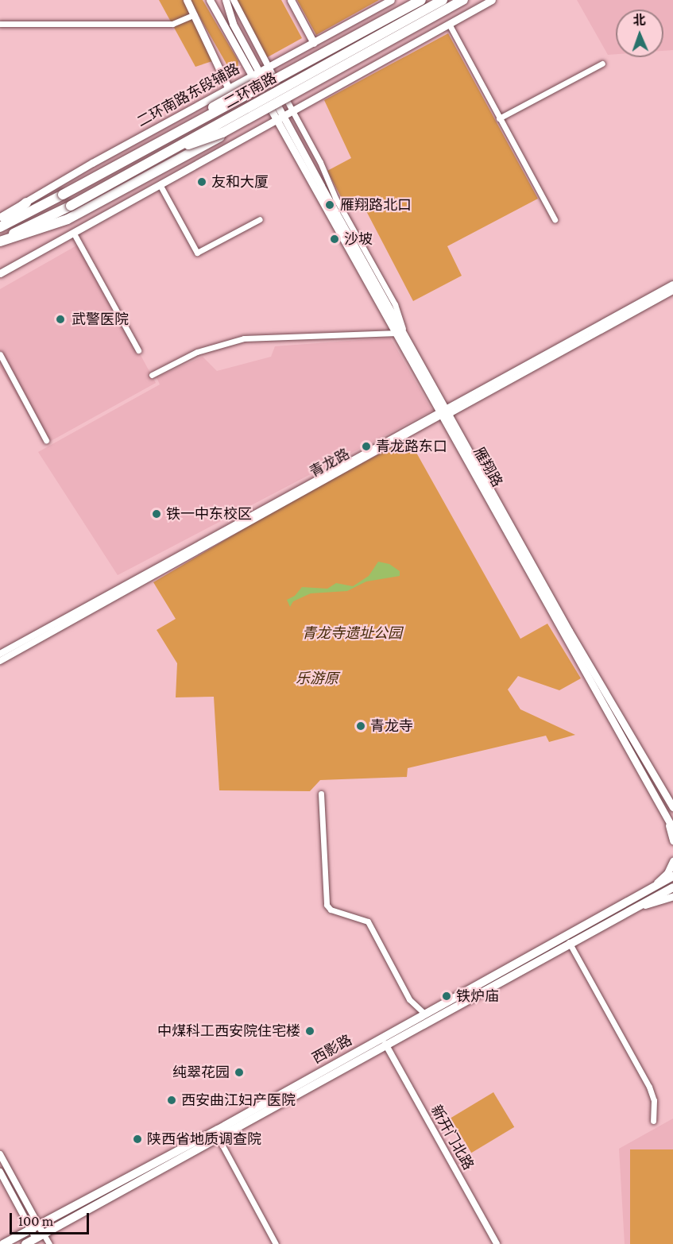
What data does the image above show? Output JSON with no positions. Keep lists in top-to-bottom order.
{
  "streets": {
    "highway": ["二环南路"],
    "main road": ["二环南路东段辅路", "雁翔路", "西影路"],
    "street": ["青龙路", "新开门北路"]
  },
  "crossings": [
    ["二环南路东段辅路", "雁翔路"],
    ["青龙路", "雁翔路"],
    ["西影路", "新开门北路"]
  ],
  "parks": ["青龙寺遗址公园", "乐游原"],
  "places": [
    "友和大厦",
    "雁翔路北口",
    "沙坡",
    "武警医院",
    "青龙路东口",
    "铁一中东校区",
    "青龙寺",
    "铁炉庙",
    "中煤科工西安院住宅楼",
    "纯翠花园",
    "西安曲江妇产医院",
    "陕西省地质调查院"
  ],
  "scale_bar": "100 m",
  "north": "top"
}
